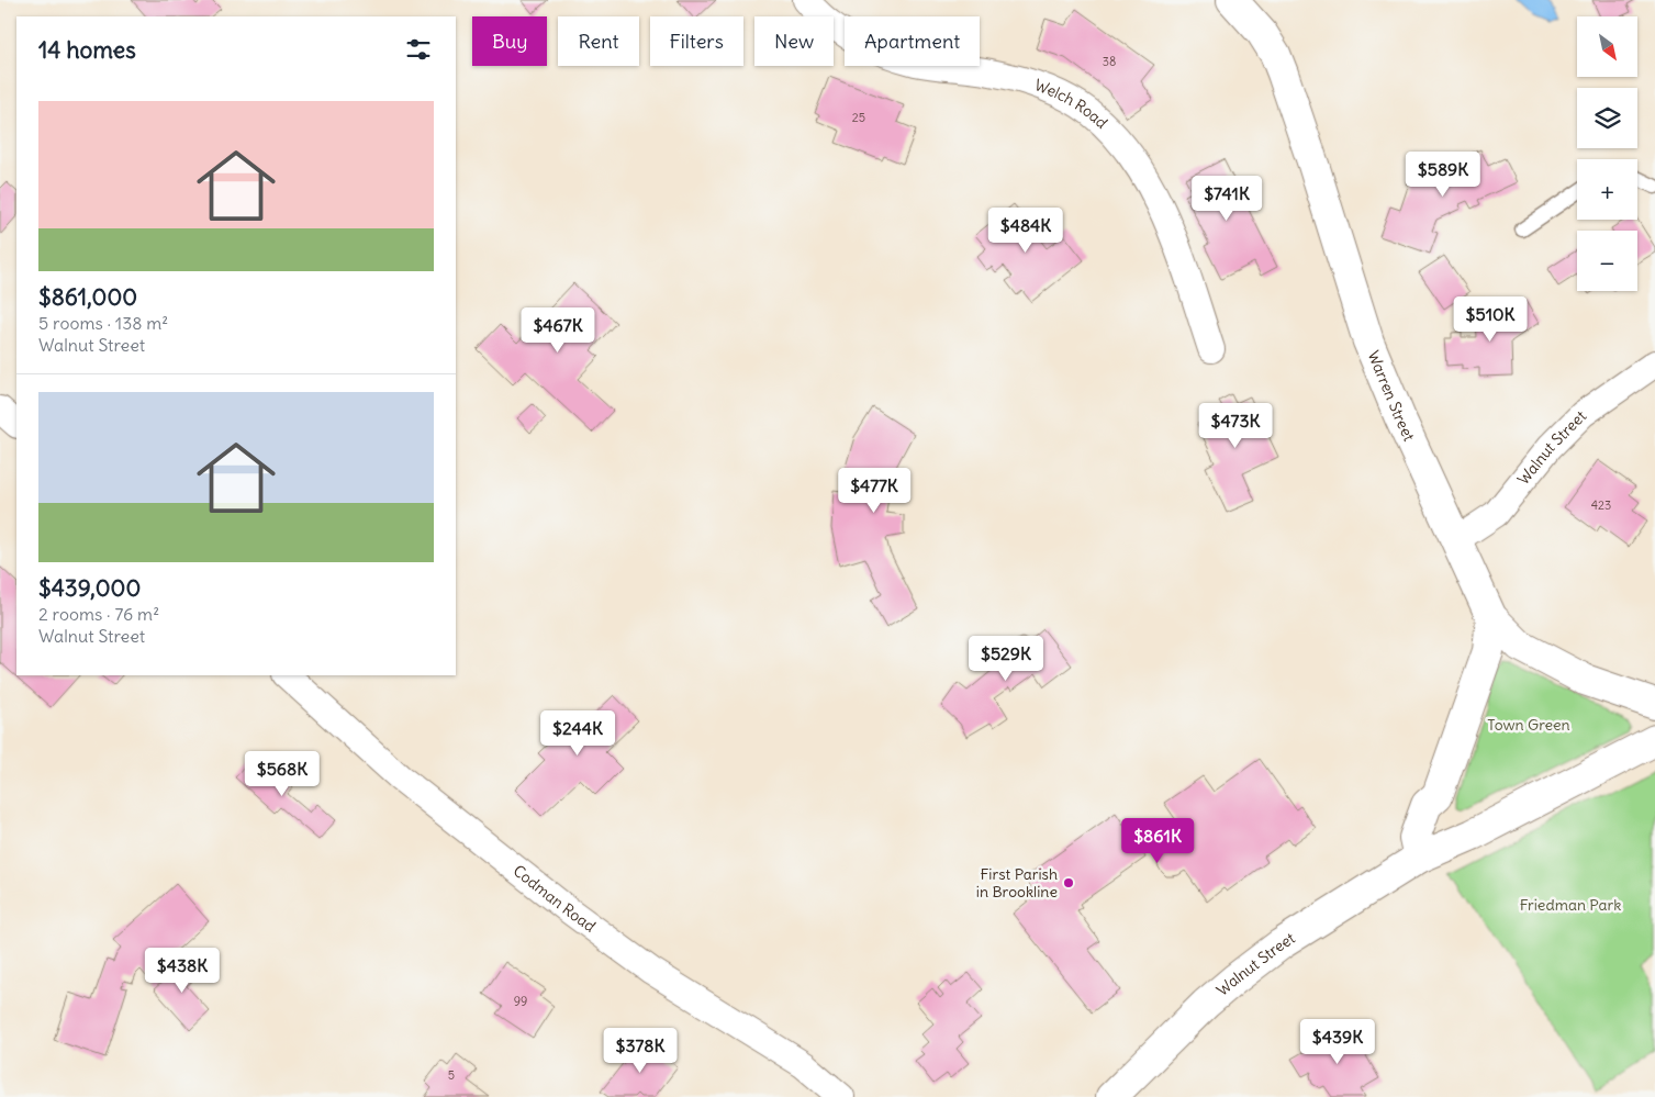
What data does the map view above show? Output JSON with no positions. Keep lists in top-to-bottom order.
{
  "streets": {
    "street": [
      "Welch Road",
      "Warren Street",
      "Walnut Street",
      "Codman Road"
    ]
  },
  "crossings": [
    ["Warren Street", "Walnut Street"]
  ],
  "parks": ["Town Green", "Friedman Park"],
  "places": ["First Parish in Brookline"],
  "house_numbers": [
    "38",
    "25",
    "423",
    "99",
    "5"
  ],
  "north": "bottom right",
  "page": {
    "map_buttons": ["+", "−"],
    "chip": [
      "Buy",
      "Rent",
      "Filters",
      "New",
      "Apartment"
    ],
    "heading": "14 homes",
    "list": [
      {
        "name": "$861,000",
        "note": "5 rooms · 138 m² · Walnut Street"
      },
      {
        "name": "$439,000",
        "note": "2 rooms · 76 m² · Walnut Street"
      }
    ],
    "price": [
      "$589K",
      "$741K",
      "$484K",
      "$510K",
      "$467K",
      "$473K",
      "$477K",
      "$529K",
      "$244K",
      "$568K",
      "$861K",
      "$438K",
      "$439K",
      "$378K"
    ]
  }
}
